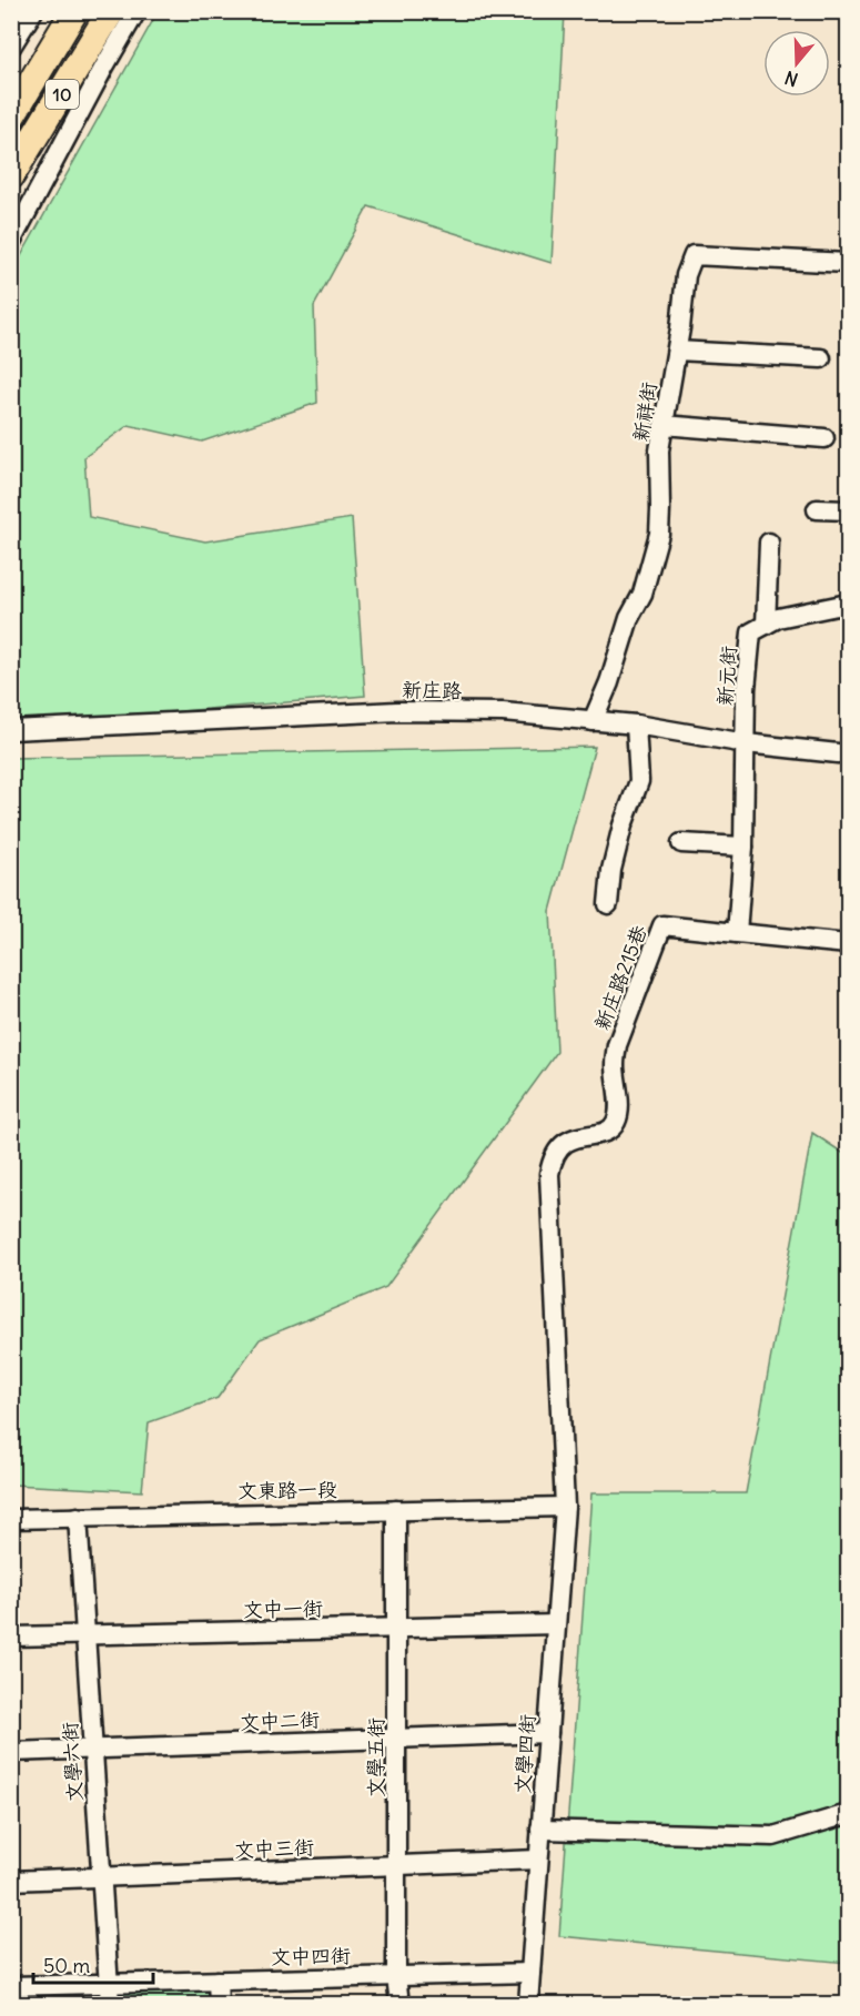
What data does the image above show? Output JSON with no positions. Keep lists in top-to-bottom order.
{
  "streets": {
    "highway": ["10"],
    "street": [
      "新祥街",
      "新元街",
      "新庄路",
      "新庄路215巷",
      "文東路一段",
      "文中一街",
      "文中二街",
      "文學四街",
      "文學五街",
      "文學六街",
      "文中三街",
      "文中四街"
    ]
  },
  "crossings": [
    ["新祥街", "新庄路"],
    ["新元街", "新庄路"],
    ["新庄路215巷", "文東路一段"],
    ["新庄路215巷", "文學四街"],
    ["文東路一段", "文學四街"],
    ["文東路一段", "文學五街"],
    ["文東路一段", "文學六街"],
    ["文中一街", "文學四街"],
    ["文中一街", "文學五街"],
    ["文中一街", "文學六街"],
    ["文中二街", "文學四街"],
    ["文中二街", "文學五街"],
    ["文中二街", "文學六街"],
    ["文學四街", "文中三街"],
    ["文學四街", "文中四街"],
    ["文學五街", "文中三街"],
    ["文學五街", "文中四街"],
    ["文學六街", "文中三街"],
    ["文學六街", "文中四街"]
  ],
  "scale_bar": "50 m",
  "north": "bottom"
}
